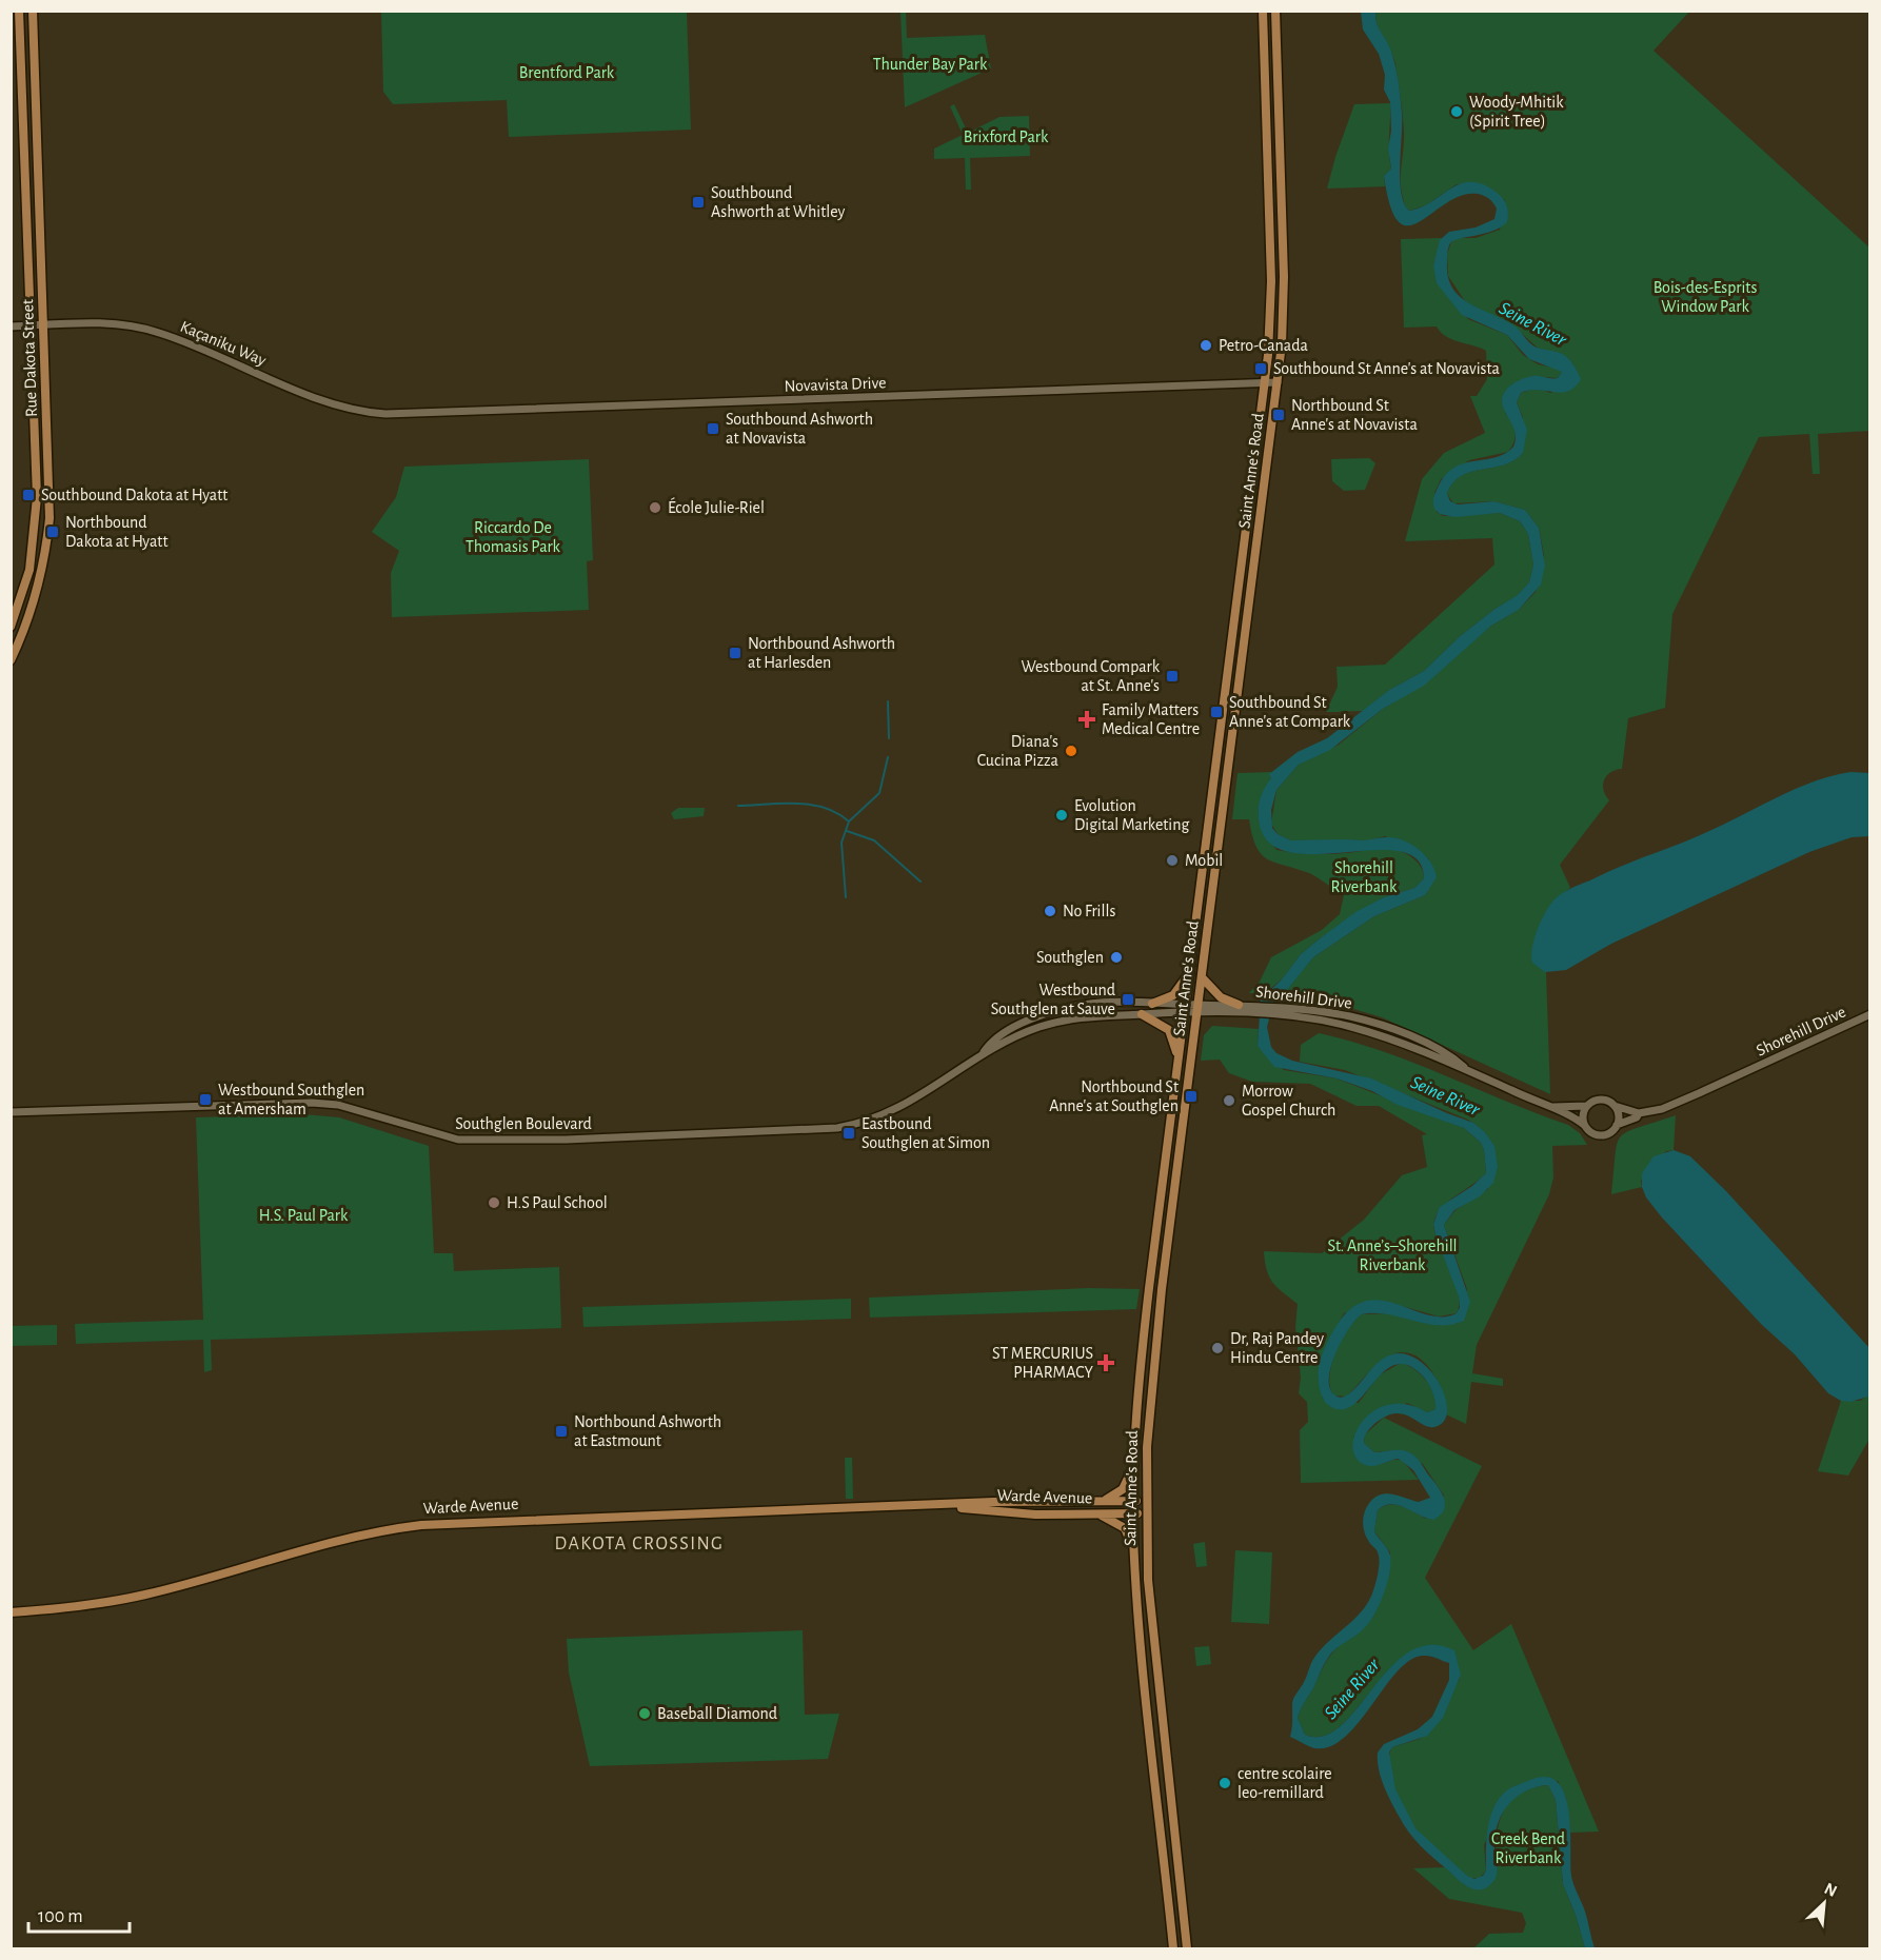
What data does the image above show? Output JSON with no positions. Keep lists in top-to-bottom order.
{
  "streets": {
    "main road": ["Rue Dakota Street", "Saint Anne's Road", "Warde Avenue"],
    "street": [
      "Kaçaniku Way",
      "Novavista Drive",
      "Shorehill Drive",
      "Southglen Boulevard"
    ]
  },
  "crossings": [
    ["Kaçaniku Way", "Rue Dakota Street"],
    ["Kaçaniku Way", "Novavista Drive"],
    ["Novavista Drive", "Saint Anne's Road"],
    ["Saint Anne's Road", "Shorehill Drive"],
    ["Saint Anne's Road", "Southglen Boulevard"],
    ["Saint Anne's Road", "Warde Avenue"],
    ["Shorehill Drive", "Southglen Boulevard"]
  ],
  "districts": ["DAKOTA CROSSING"],
  "water": ["Seine River"],
  "parks": [
    "Thunder Bay Park",
    "Brentford Park",
    "Brixford Park",
    "Bois-des-Esprits Window Park",
    "Riccardo De Thomasis Park",
    "Shorehill Riverbank",
    "H.S. Paul Park",
    "St. Anne’s–Shorehill Riverbank",
    "Creek Bend Riverbank"
  ],
  "places": {
    "other": [
      "Woody-Mhitik (Spirit Tree)",
      "Petro-Canada",
      "École Julie-Riel",
      "Diana's Cucina Pizza",
      "Evolution Digital Marketing",
      "Mobil",
      "No Frills",
      "Southglen",
      "Morrow Gospel Church",
      "H.S Paul School",
      "Dr, Raj Pandey Hindu Centre",
      "Baseball Diamond",
      "centre scolaire leo-remillard"
    ],
    "transit": [
      "Southbound Ashworth at Whitley",
      "Southbound St Anne's at Novavista",
      "Northbound St Anne's at Novavista",
      "Southbound Ashworth at Novavista",
      "Southbound Dakota at Hyatt",
      "Northbound Dakota at Hyatt",
      "Northbound Ashworth at Harlesden",
      "Westbound Compark at St. Anne's",
      "Southbound St Anne's at Compark",
      "Westbound Southglen at Sauve",
      "Northbound St Anne's at Southglen",
      "Westbound Southglen at Amersham",
      "Eastbound Southglen at Simon",
      "Northbound Ashworth at Eastmount"
    ],
    "health": ["Family Matters Medical Centre", "ST MERCURIUS PHARMACY"]
  },
  "scale_bar": "100 m",
  "north": "top right"
}
